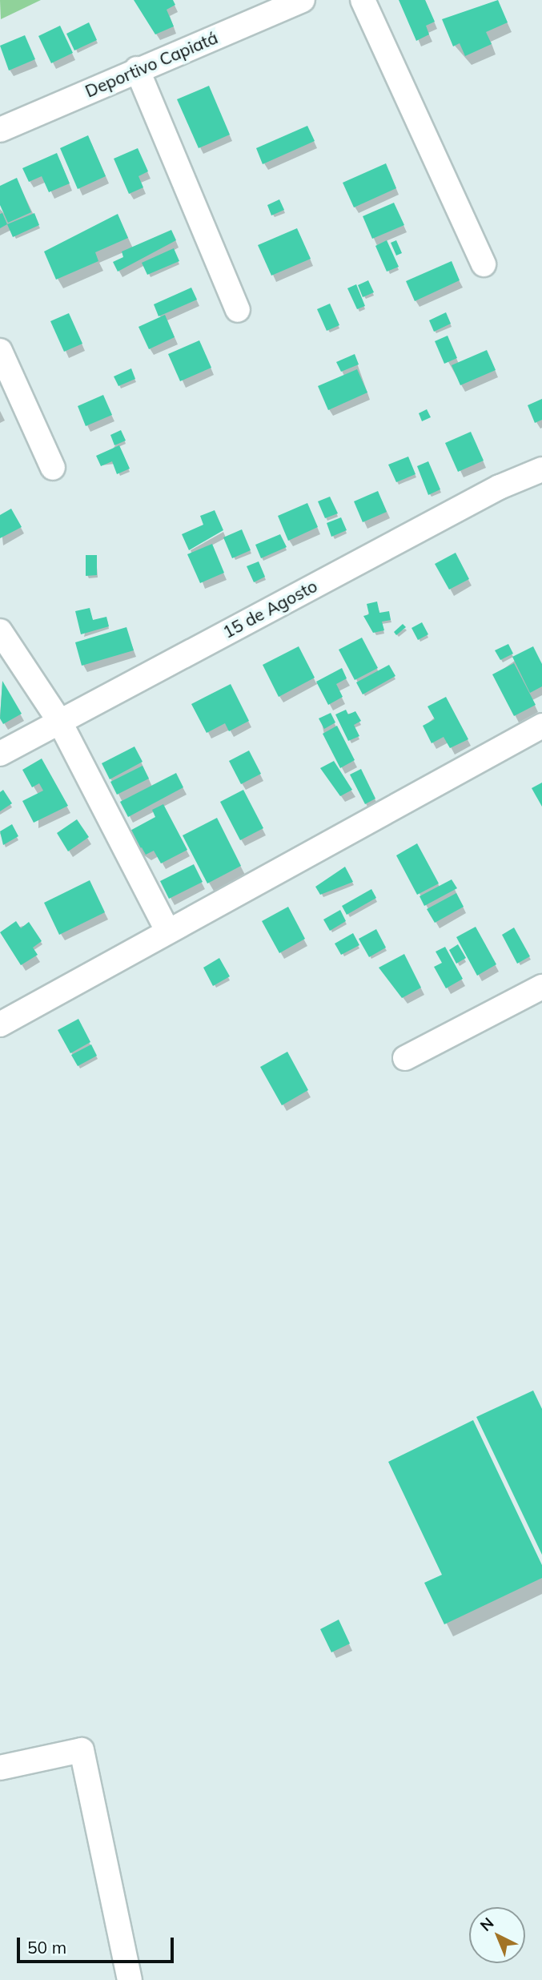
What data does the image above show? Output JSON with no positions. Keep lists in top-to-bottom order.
{
  "streets": {
    "street": ["Deportivo Capiatá", "15 de Agosto"]
  },
  "scale_bar": "50 m",
  "north": "top left"
}
